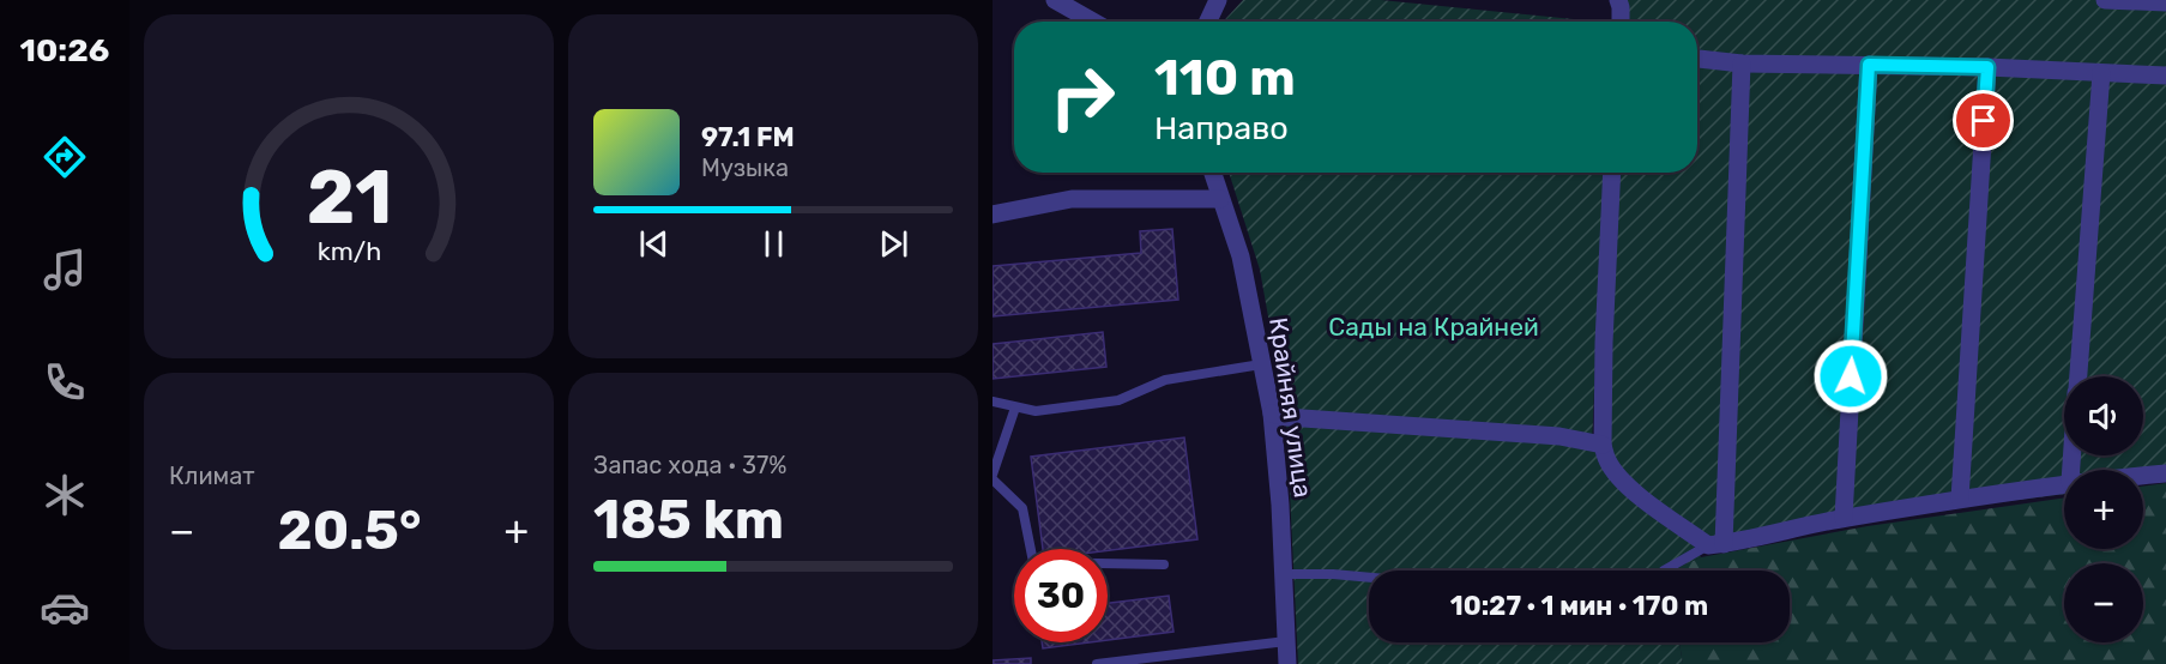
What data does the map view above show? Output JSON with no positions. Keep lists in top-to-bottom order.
{
  "streets": {
    "street": ["Крайняя улица"]
  },
  "parks": ["Сады на Крайней"],
  "page": {
    "tabs": "10:26",
    "turn": ["110 m", "Направо"],
    "song": ["97.1 FM", "Музыка"],
    "tile": [
      "Климат",
      ["Запас хода · 37%", "185 km"]
    ],
    "map_buttons": ["+", "−"],
    "heat": ["−", "20.5°", "+"],
    "limit": "30",
    "trip": "10:27 · 1 мин · 170 m",
    "gauge": ["21", "km/h"]
  }
}
